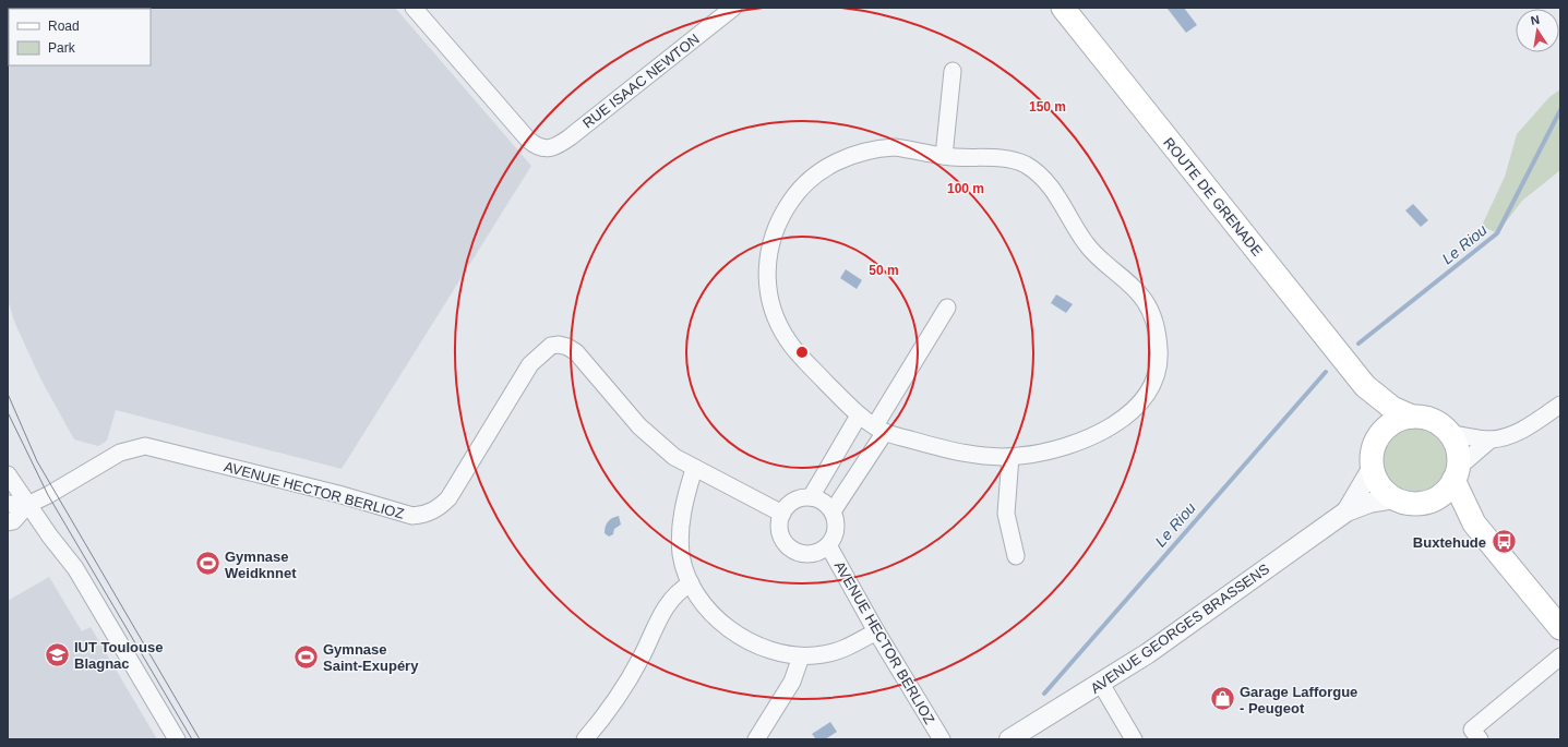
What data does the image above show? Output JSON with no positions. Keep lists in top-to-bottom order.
{
  "streets": {
    "main road": ["ROUTE DE GRENADE"],
    "street": ["RUE ISAAC NEWTON", "AVENUE HECTOR BERLIOZ", "AVENUE GEORGES BRASSENS"]
  },
  "water": ["Le Riou"],
  "places": {
    "bus stop": ["Buxtehude"],
    "sports": ["Gymnase Weidknnet", "Gymnase Saint-Exupéry"],
    "school or university": ["IUT Toulouse Blagnac"],
    "shop": ["Garage Lafforgue - Peugeot"]
  },
  "legend": ["Road", "Park"],
  "north": "top",
  "rings": ["150 m", "100 m", "50 m"]
}
